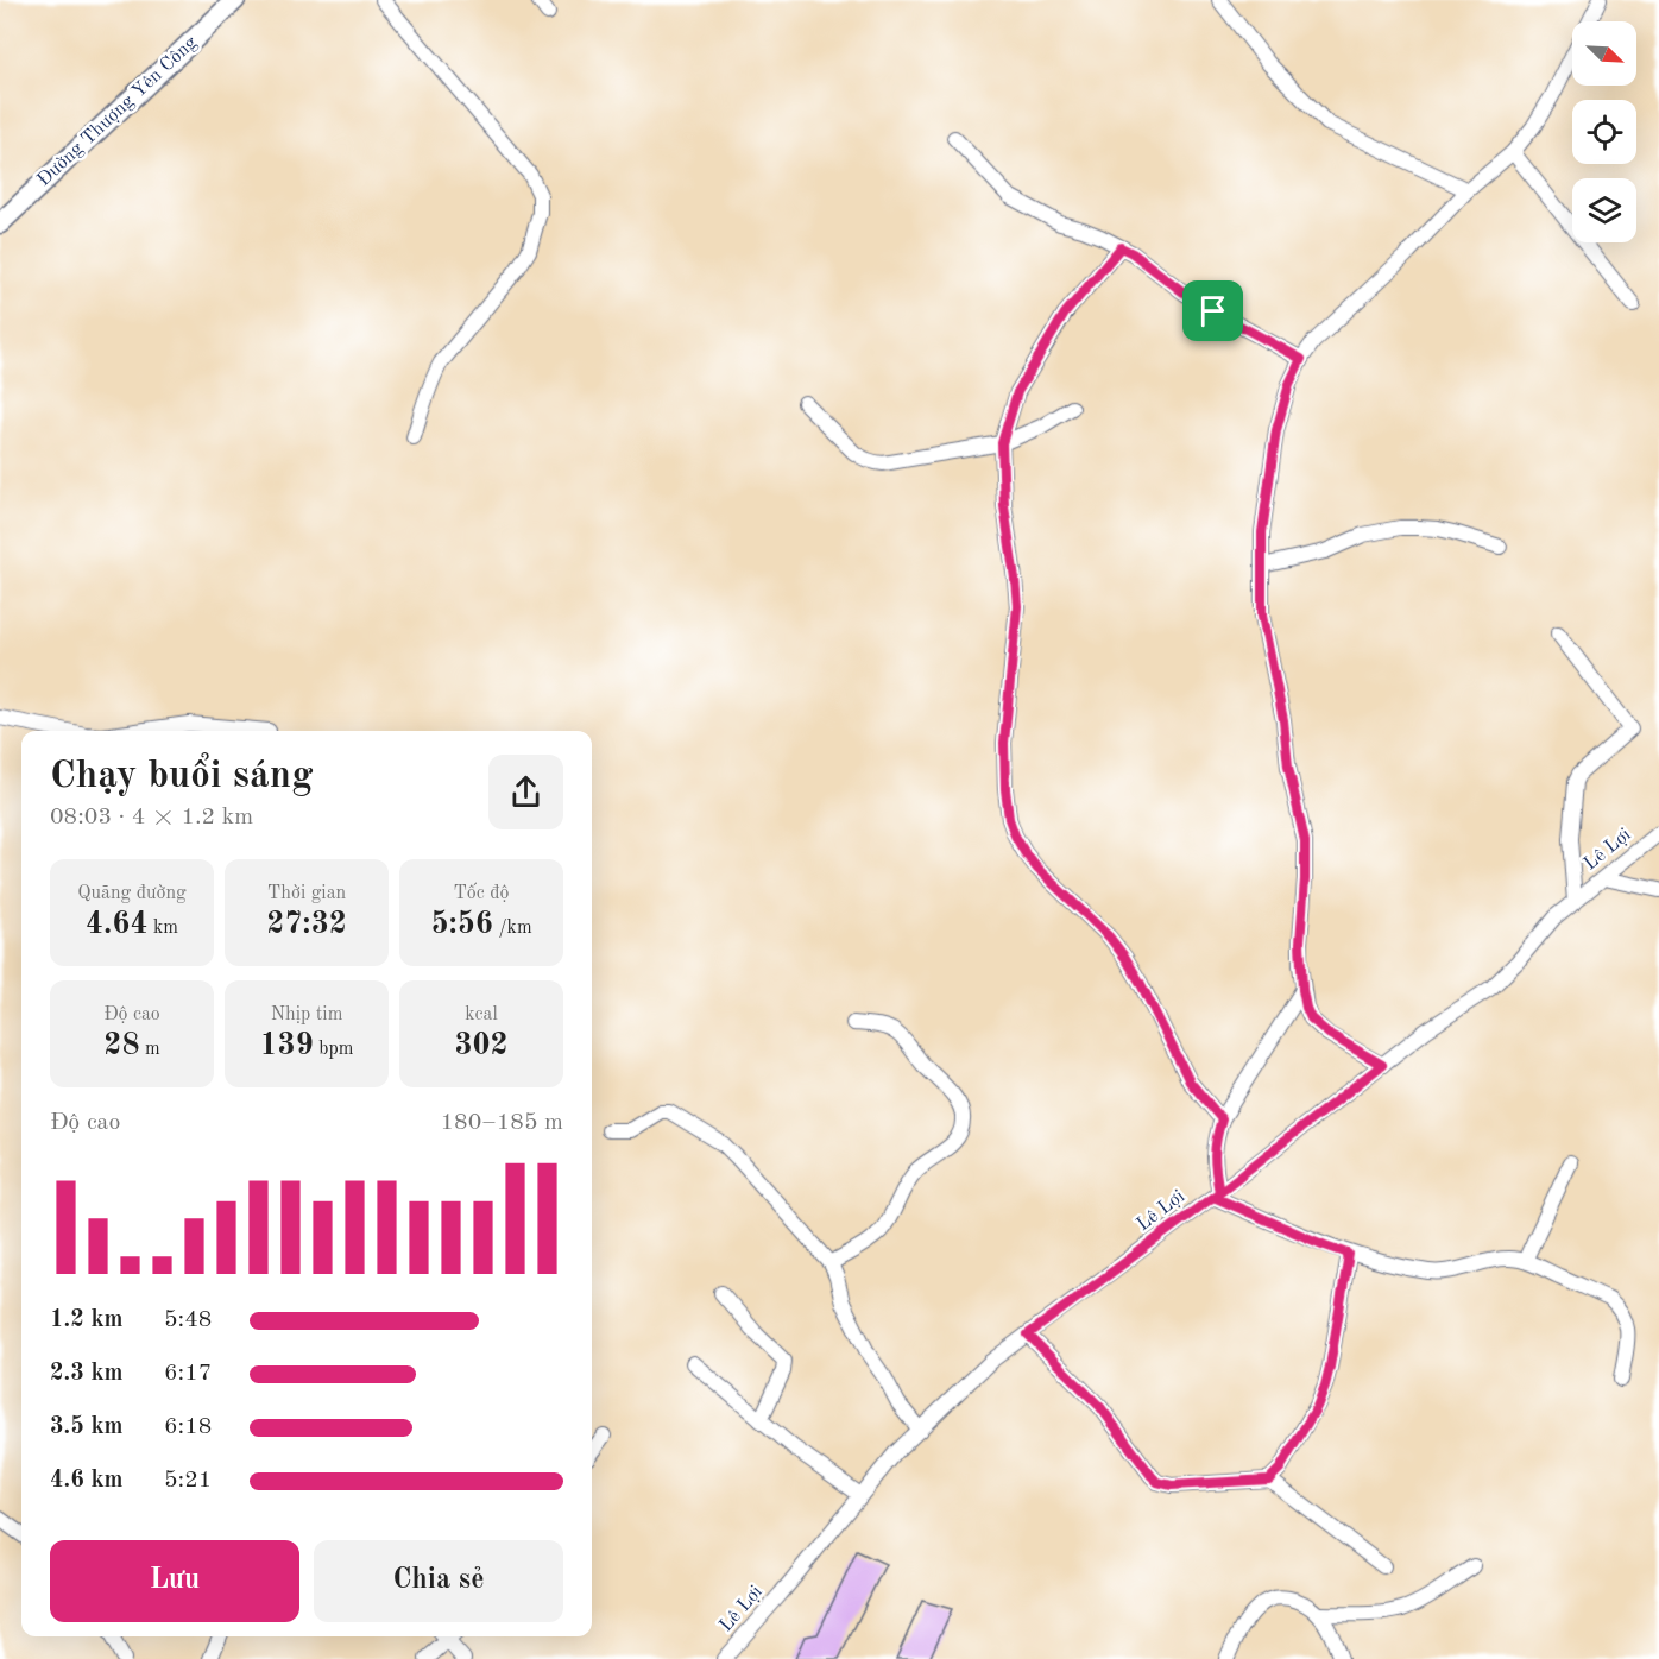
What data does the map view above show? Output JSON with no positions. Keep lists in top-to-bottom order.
{
  "streets": {
    "main road": ["Đường Thượng Yên Công"],
    "street": ["Lê Lợi"]
  },
  "north": "bottom right",
  "page": {
    "heading": ["Chạy buổi sáng", "08:03 · 4 × 1.2 km"],
    "stats": [
      ["Quãng đường", "4.64 km"],
      ["Thời gian", "27:32"],
      ["Tốc độ", "5:56 /km"],
      ["Độ cao", "28 m"],
      ["Nhịp tim", "139 bpm"],
      ["kcal", "302"]
    ],
    "chart": ["Độ cao", "180–185 m"],
    "list": [
      {
        "name": "1.2 km",
        "note": "5:48"
      },
      {
        "name": "2.3 km",
        "note": "6:17"
      },
      {
        "name": "3.5 km",
        "note": "6:18"
      },
      {
        "name": "4.6 km",
        "note": "5:21"
      }
    ],
    "buttons": ["Lưu", "Chia sẻ"]
  }
}
